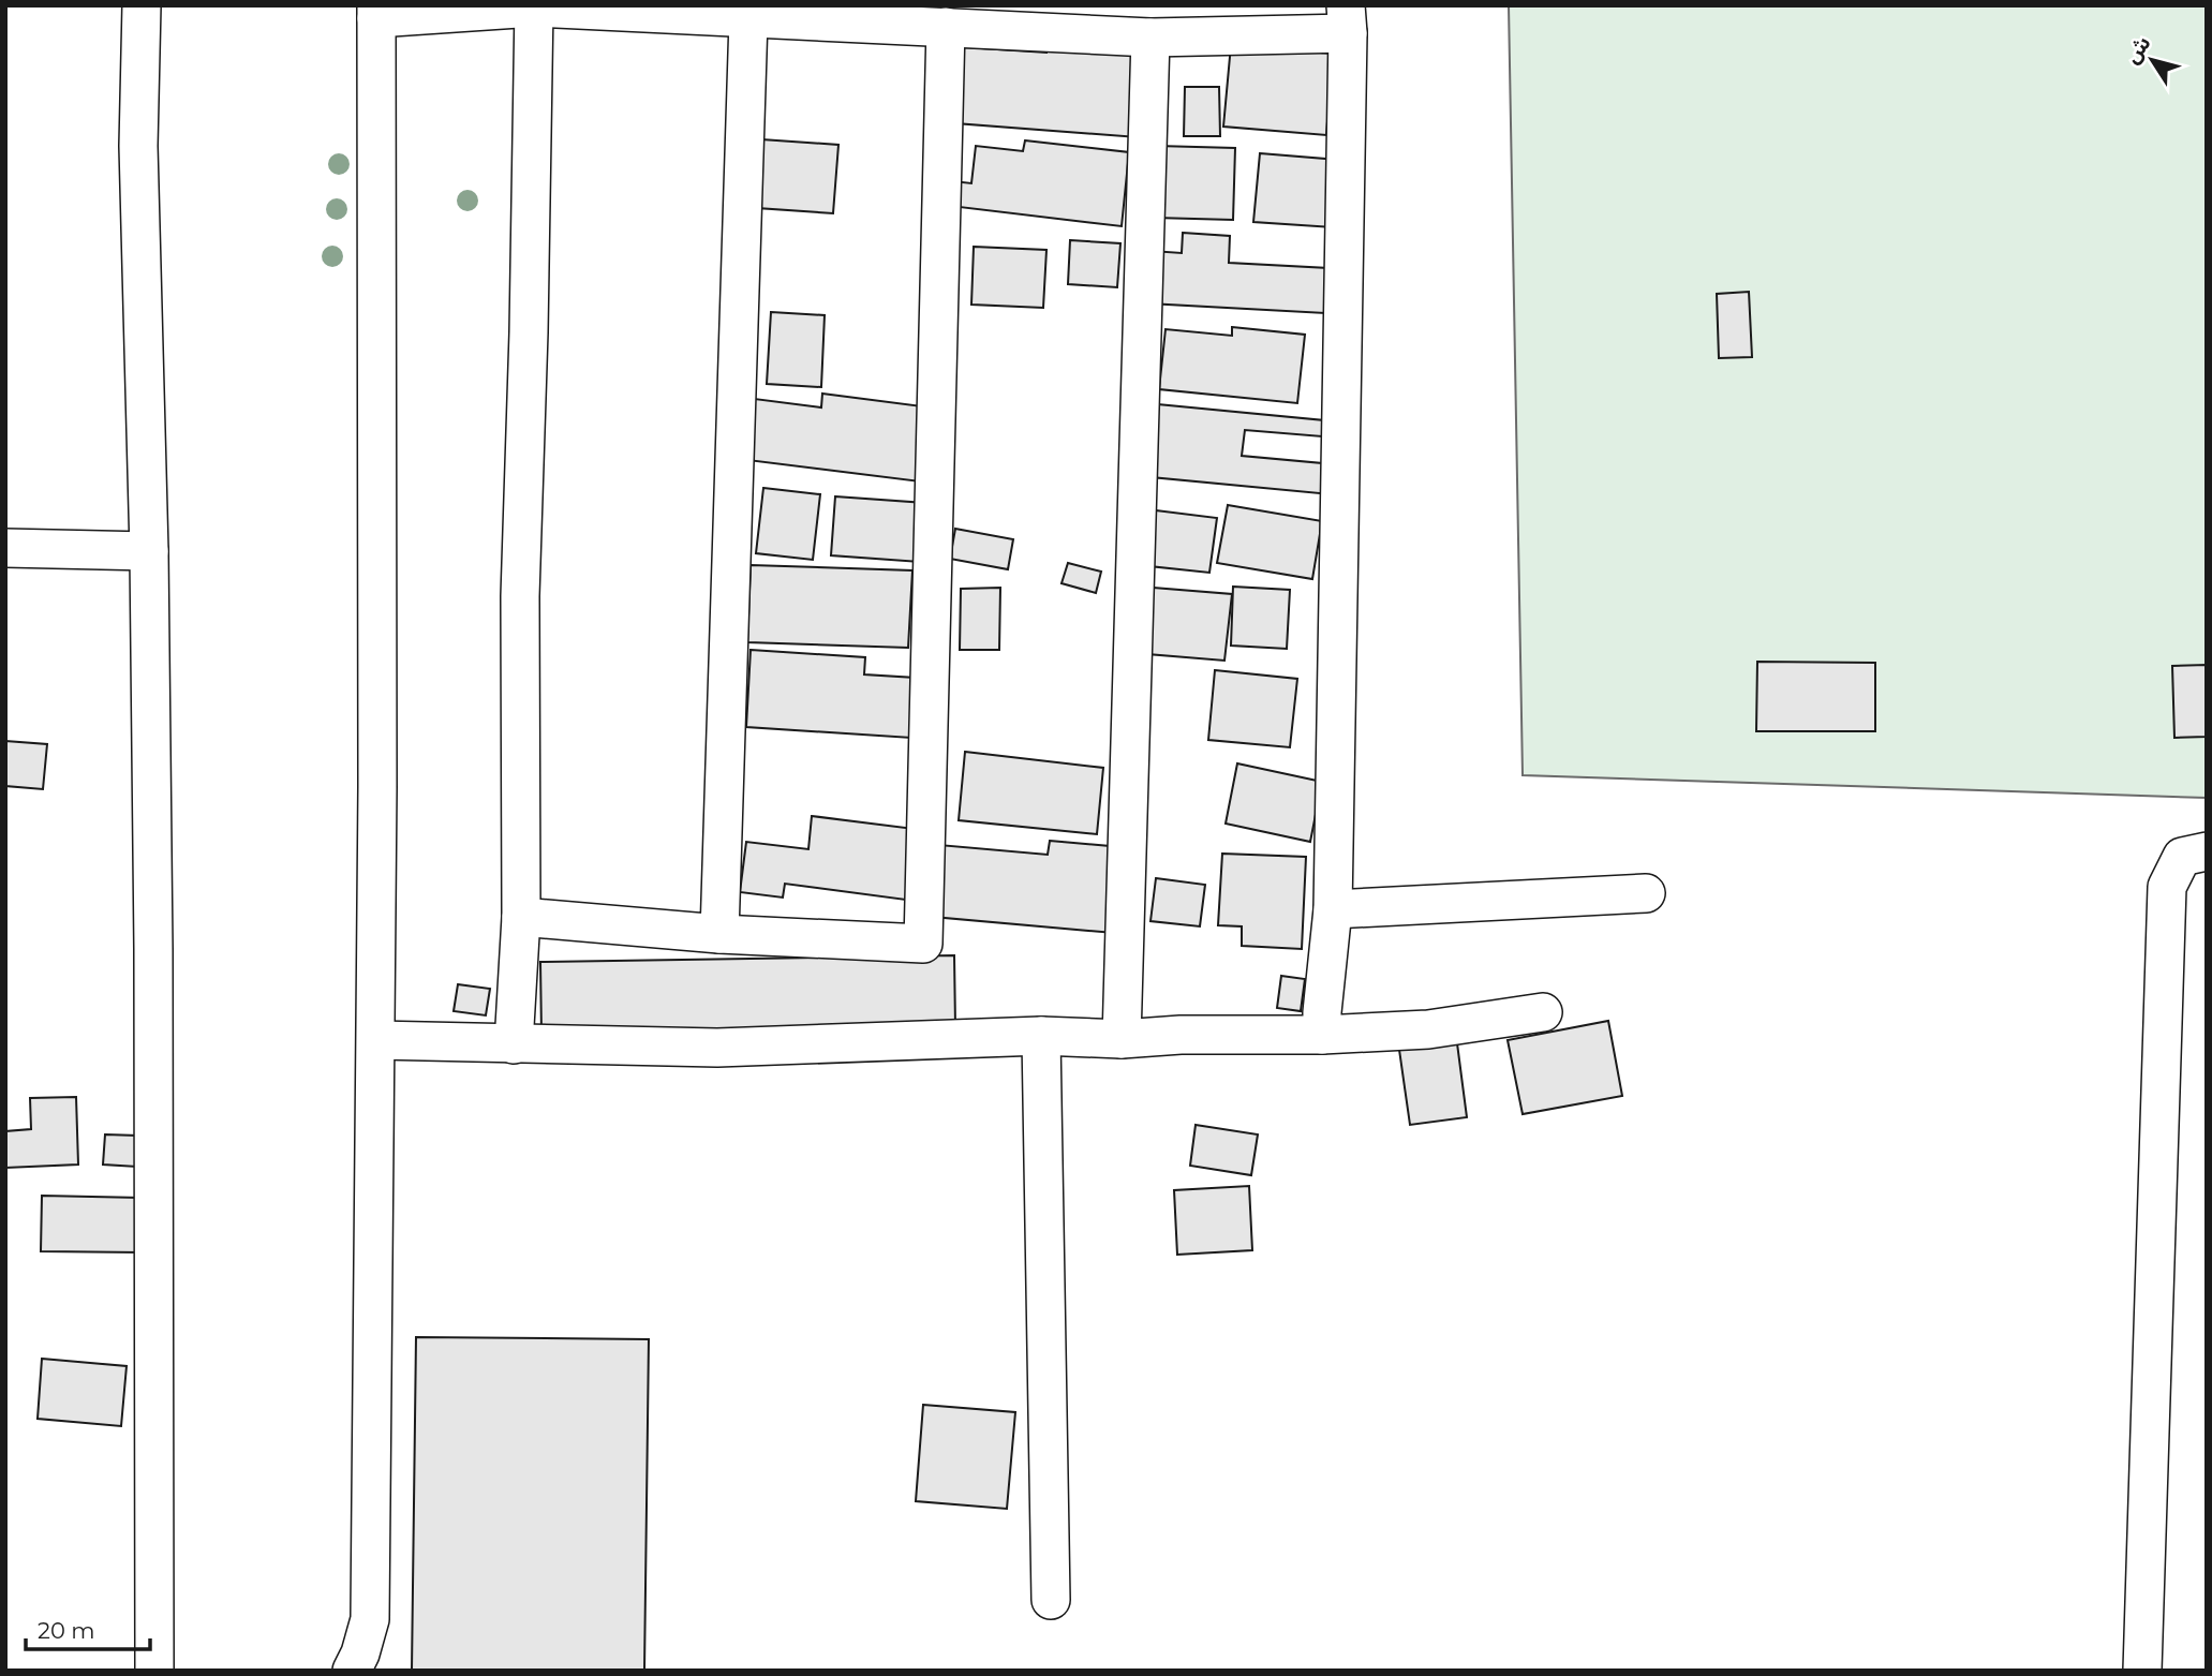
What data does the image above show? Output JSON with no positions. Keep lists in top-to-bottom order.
{
  "scale_bar": "20 m",
  "north": "top left"
}
